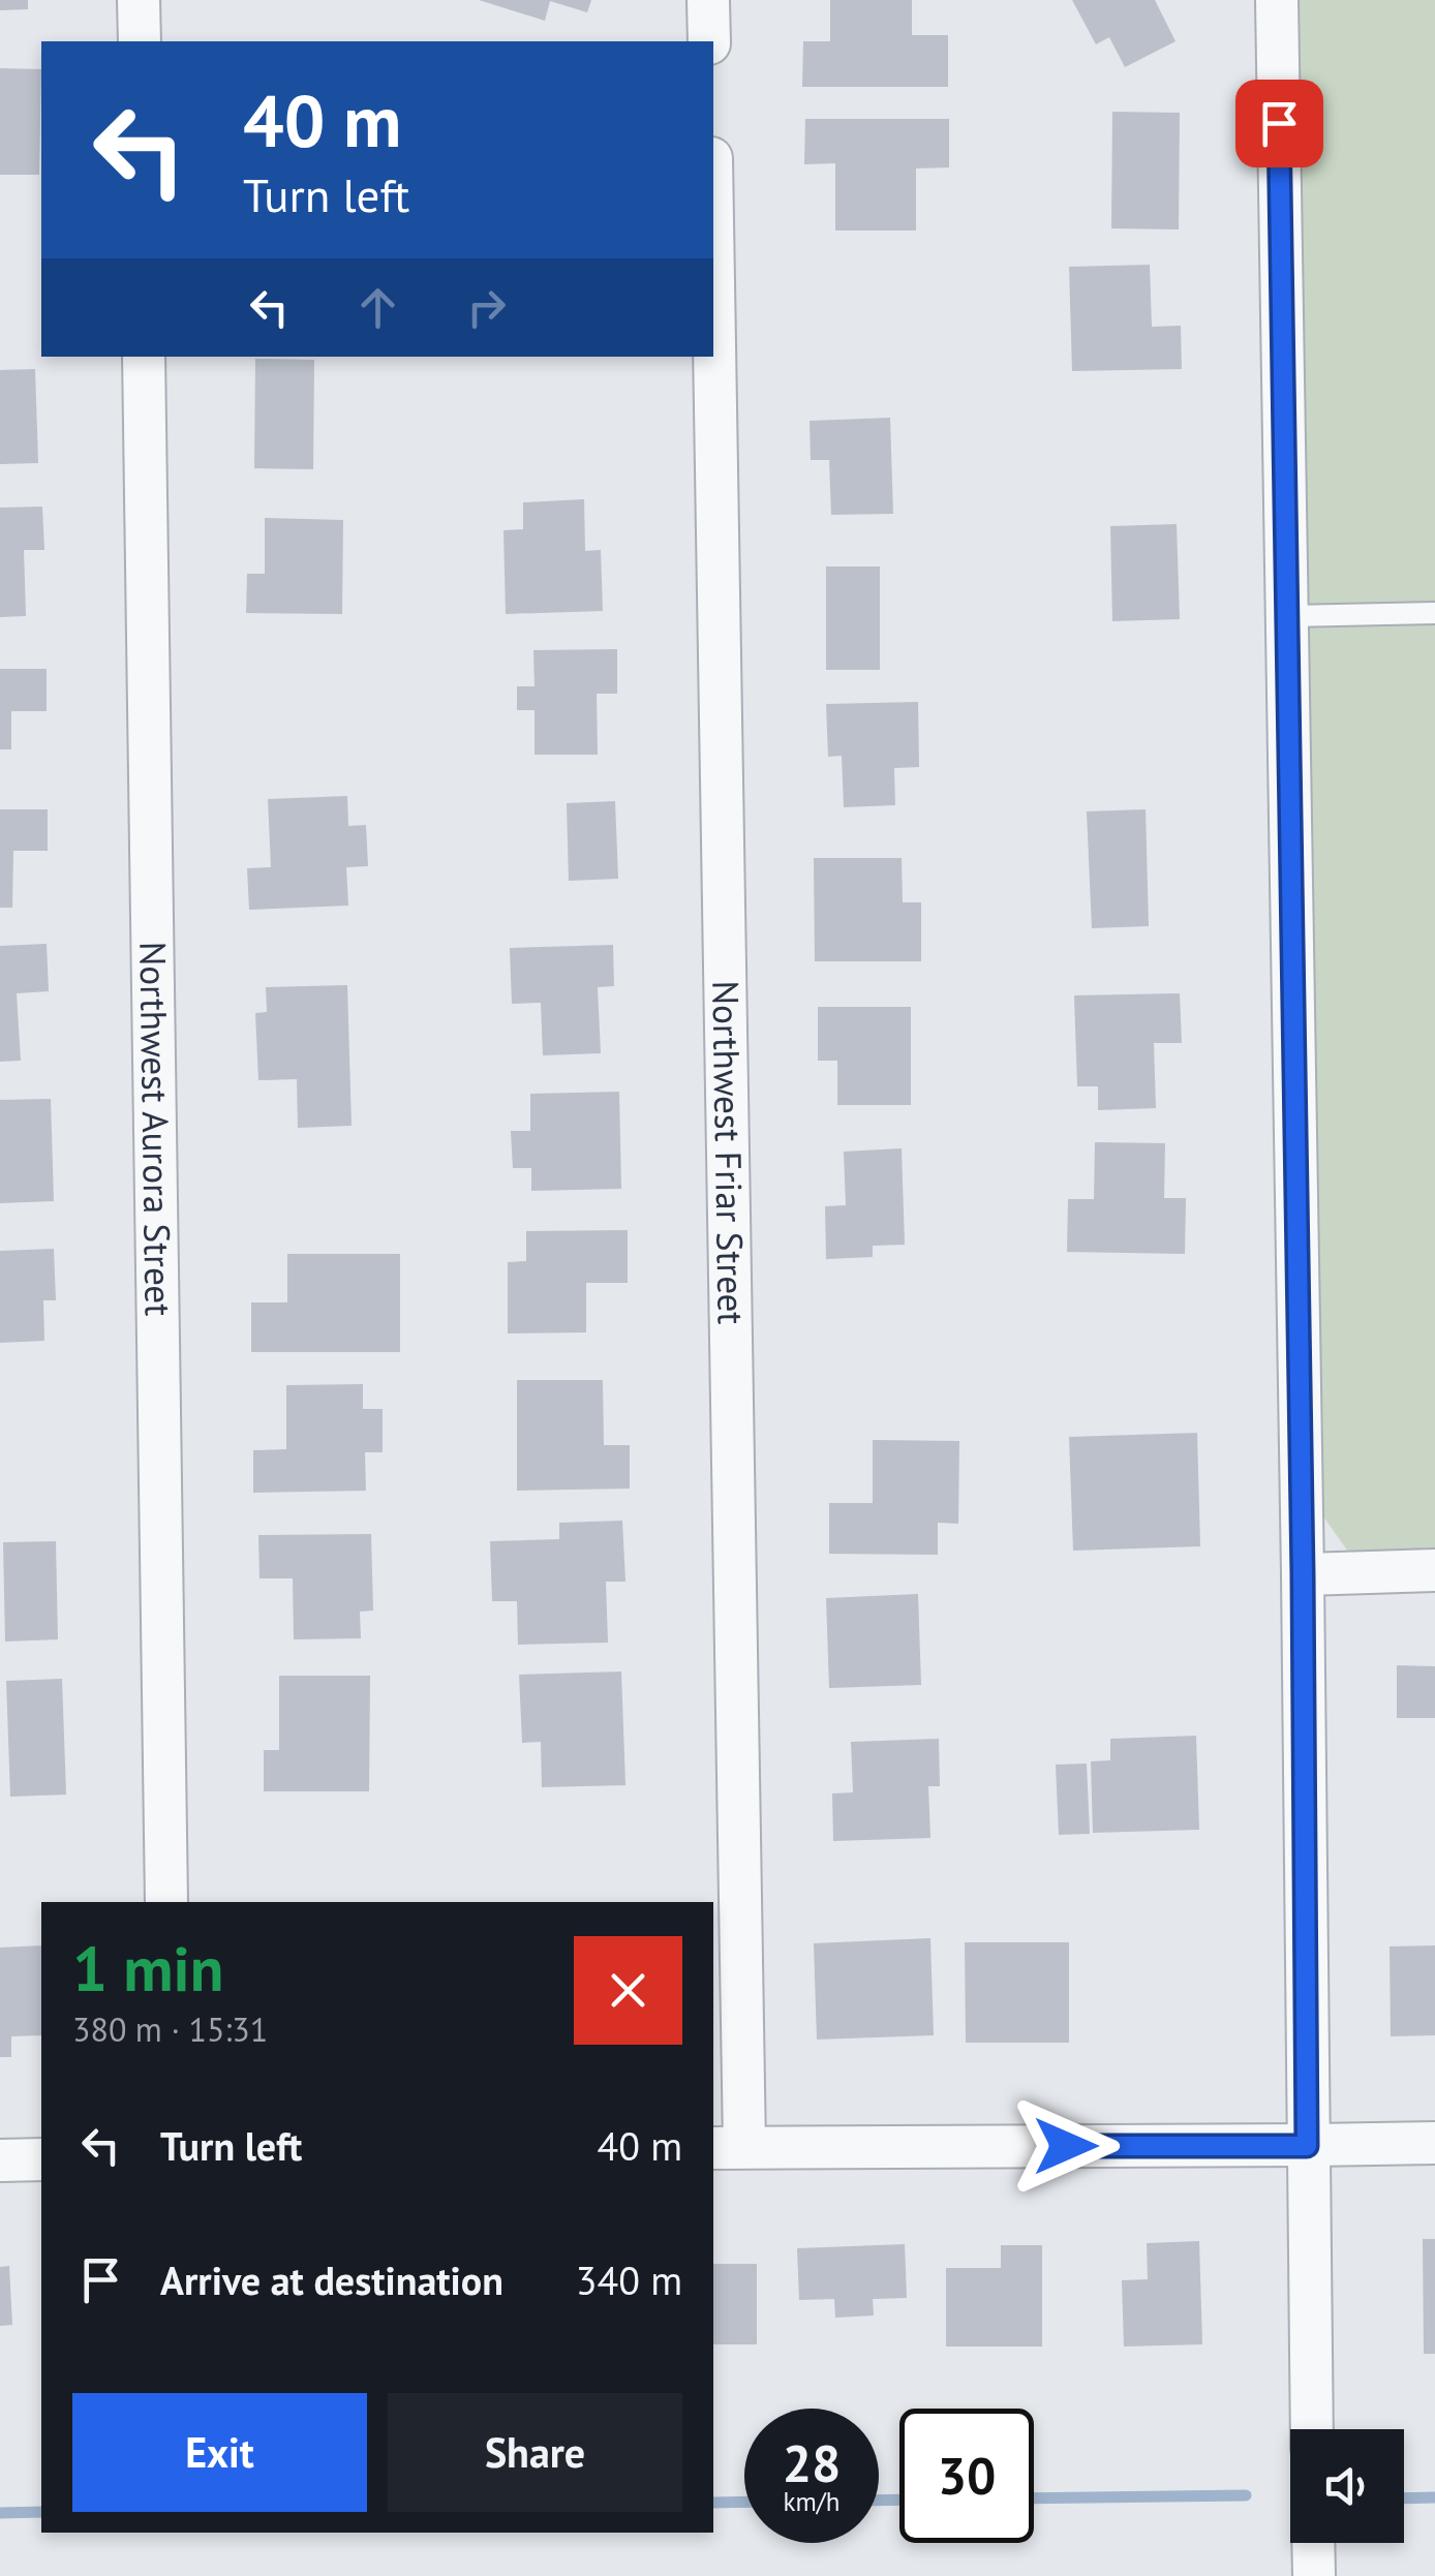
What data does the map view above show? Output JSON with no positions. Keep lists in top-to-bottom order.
{
  "streets": {
    "street": ["Northwest Aurora Street", "Northwest Friar Street"]
  },
  "page": {
    "turn": ["40 m", "Turn left"],
    "heading": ["1 min", "380 m · 15:31"],
    "list": [
      {
        "name": "Turn left",
        "value": "40 m"
      },
      {
        "name": "Arrive at destination",
        "value": "340 m"
      }
    ],
    "buttons": ["Exit", "Share"],
    "speed": "28 km/h",
    "limit": "30"
  }
}
